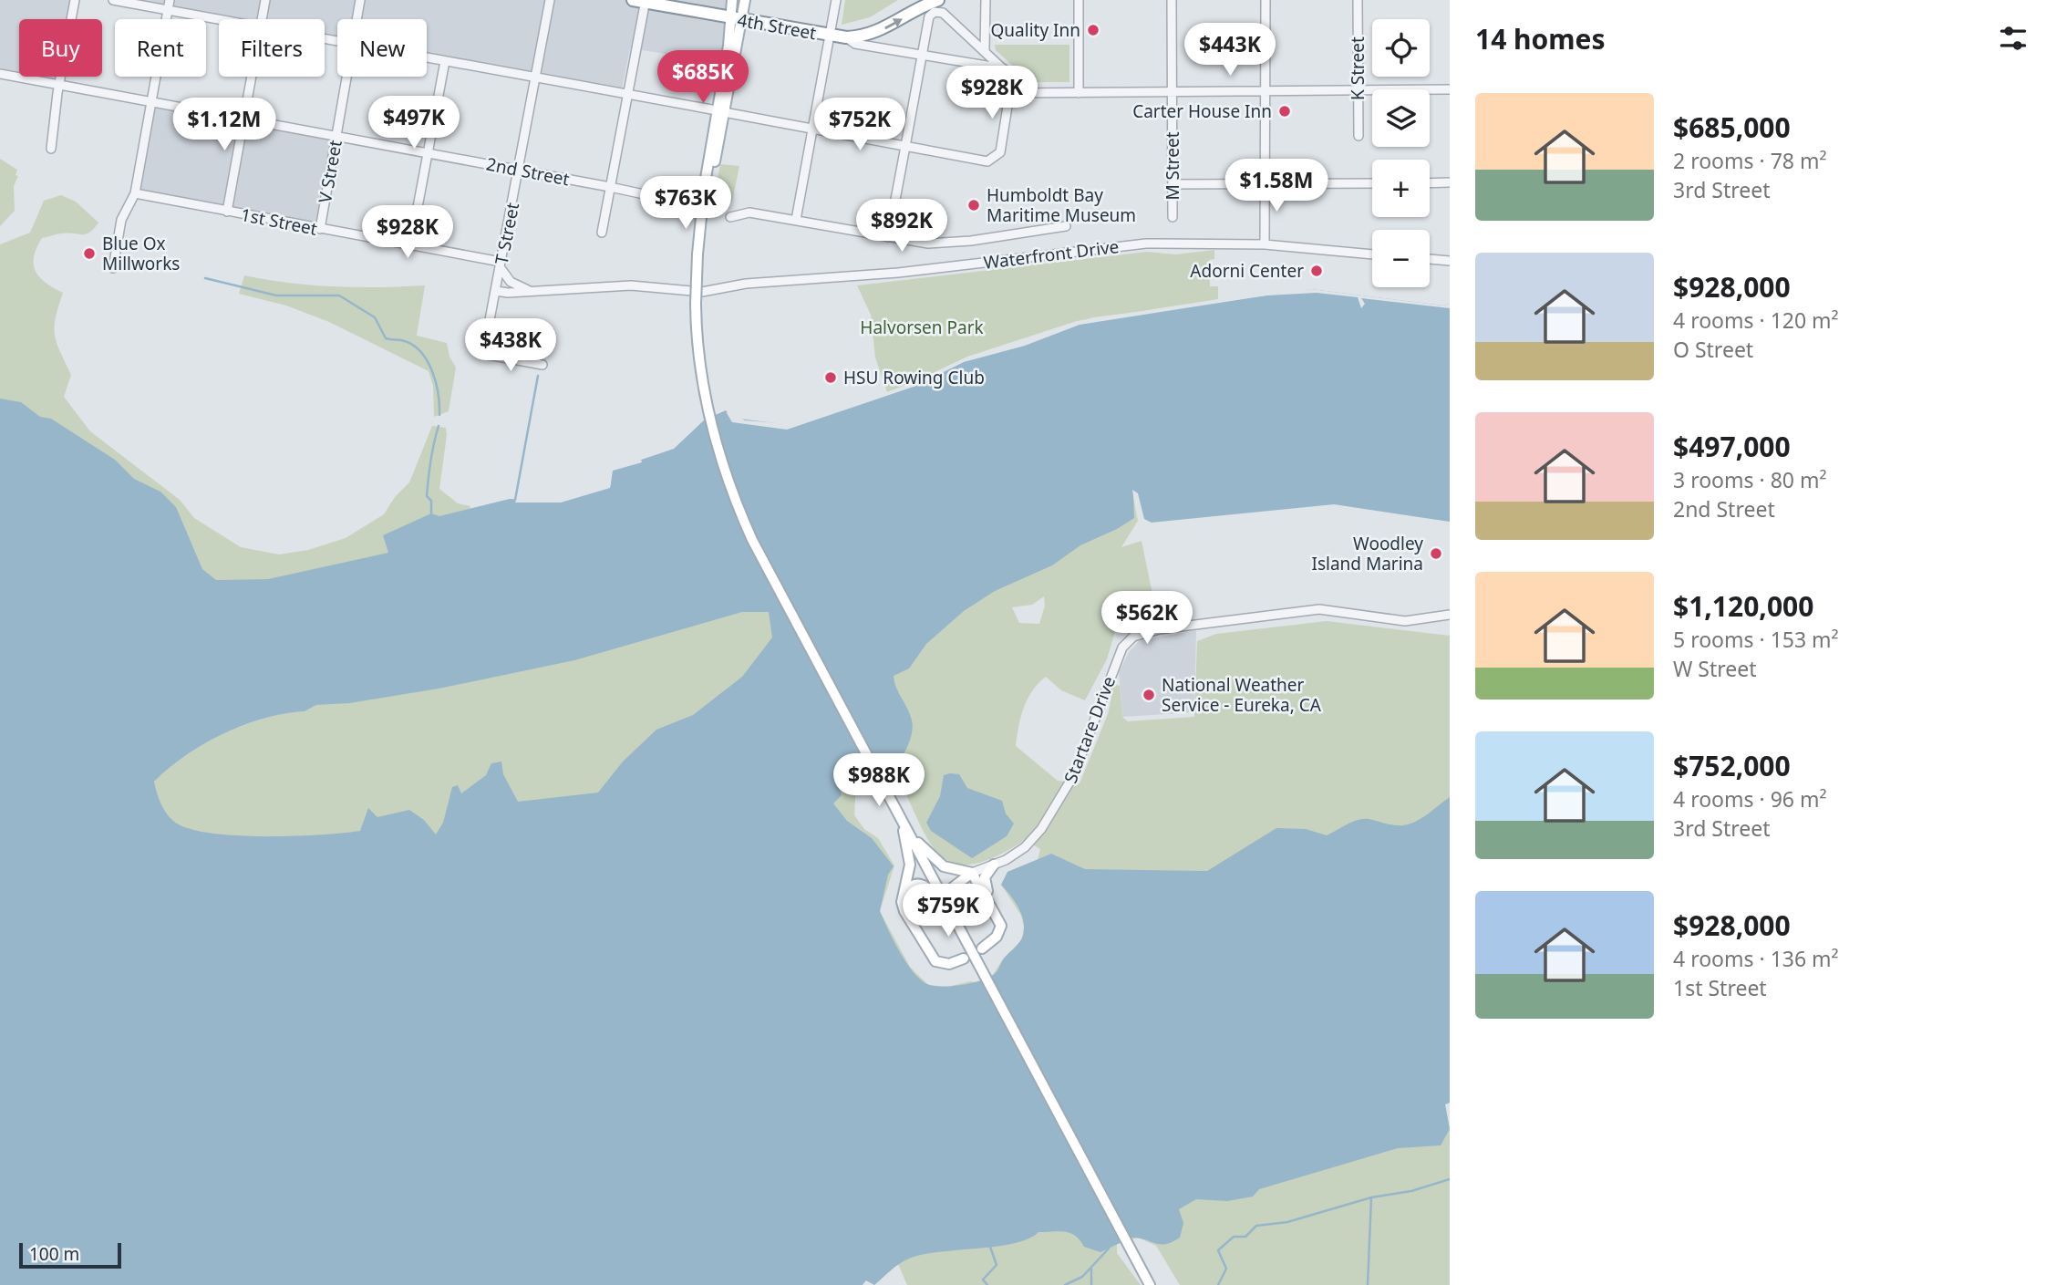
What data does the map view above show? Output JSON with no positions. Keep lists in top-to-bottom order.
{
  "streets": {
    "highway": ["4th Street"],
    "street": [
      "K Street",
      "M Street",
      "V Street",
      "2nd Street",
      "1st Street",
      "T Street",
      "Waterfront Drive",
      "Startare Drive"
    ]
  },
  "crossings": [
    ["V Street", "2nd Street"],
    ["V Street", "1st Street"],
    ["2nd Street", "T Street"],
    ["1st Street", "T Street"],
    ["T Street", "Waterfront Drive"]
  ],
  "parks": ["Halvorsen Park"],
  "places": [
    "Quality Inn",
    "Carter House Inn",
    "Humboldt Bay Maritime Museum",
    "Blue Ox Millworks",
    "Adorni Center",
    "HSU Rowing Club",
    "Woodley Island Marina",
    "National Weather Service - Eureka, CA"
  ],
  "scale_bar": "100 m",
  "page": {
    "heading": "14 homes",
    "map_buttons": ["+", "−"],
    "chip": [
      "Buy",
      "Rent",
      "Filters",
      "New"
    ],
    "price": [
      "$443K",
      "$685K",
      "$928K",
      "$497K",
      "$1.12M",
      "$752K",
      "$1.58M",
      "$763K",
      "$892K",
      "$928K",
      "$438K",
      "$562K",
      "$988K",
      "$759K"
    ],
    "list": [
      {
        "name": "$685,000",
        "note": "2 rooms · 78 m² · 3rd Street"
      },
      {
        "name": "$928,000",
        "note": "4 rooms · 120 m² · O Street"
      },
      {
        "name": "$497,000",
        "note": "3 rooms · 80 m² · 2nd Street"
      },
      {
        "name": "$1,120,000",
        "note": "5 rooms · 153 m² · W Street"
      },
      {
        "name": "$752,000",
        "note": "4 rooms · 96 m² · 3rd Street"
      },
      {
        "name": "$928,000",
        "note": "4 rooms · 136 m² · 1st Street"
      }
    ],
    "scale": "100 m"
  }
}
